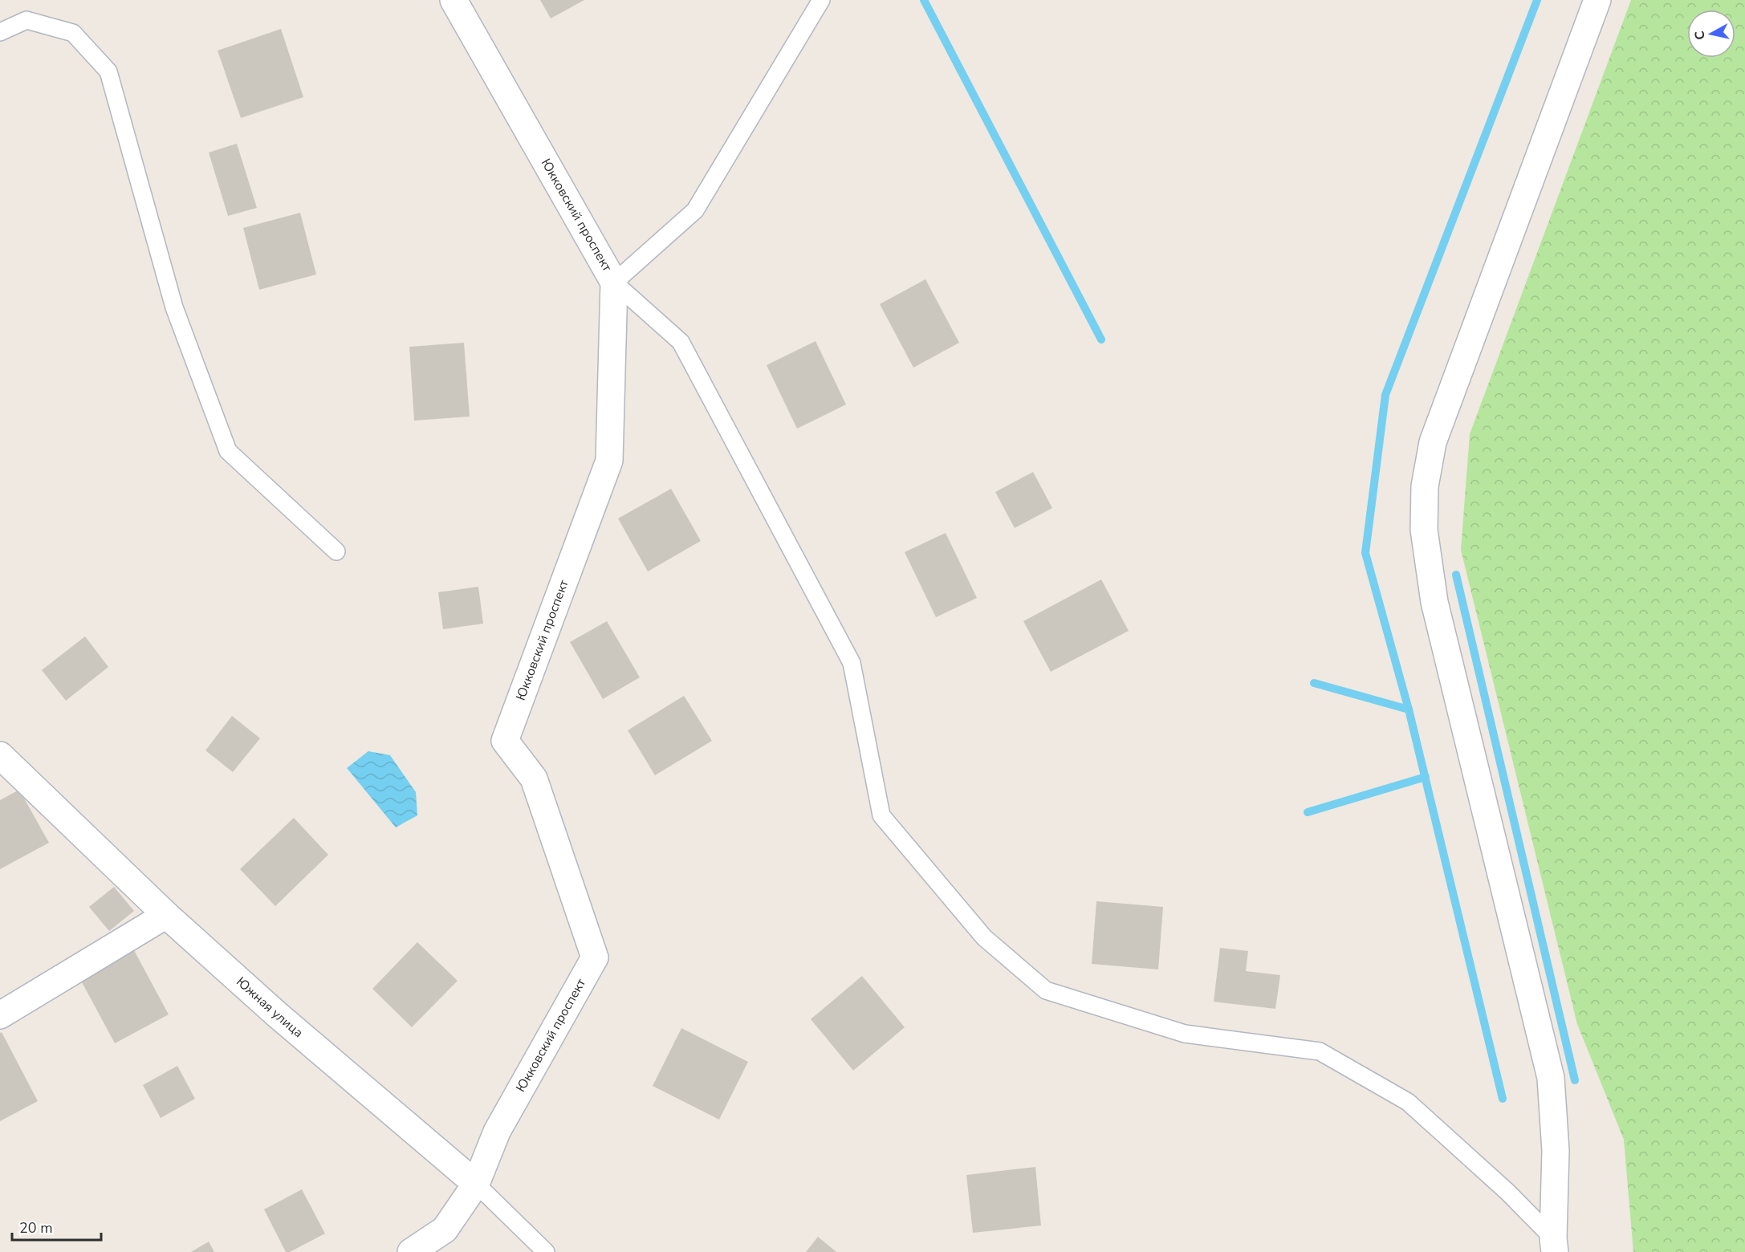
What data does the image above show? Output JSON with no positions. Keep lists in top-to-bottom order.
{
  "streets": {
    "street": ["Юкковский проспект", "Южная улица"]
  },
  "crossings": [
    ["Юкковский проспект", "Южная улица"]
  ],
  "scale_bar": "20 m",
  "north": "left"
}
